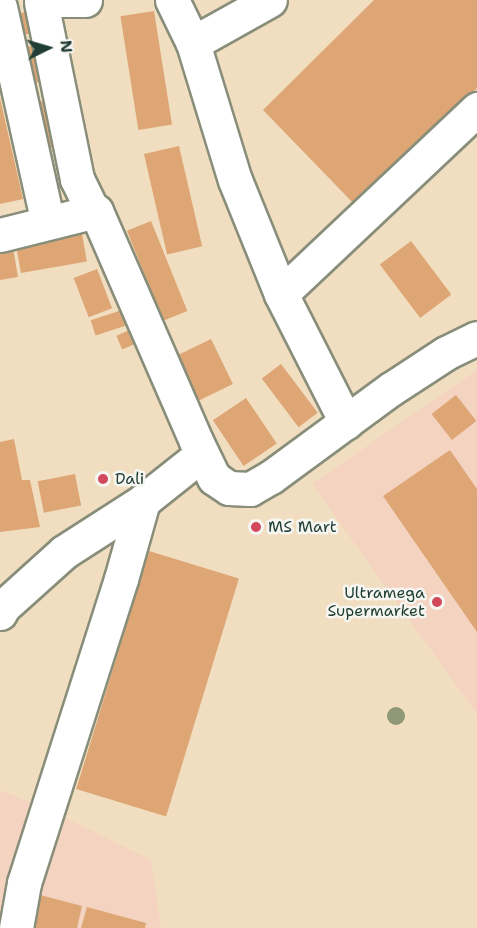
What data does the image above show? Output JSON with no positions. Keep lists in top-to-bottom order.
{
  "places": ["Dali", "MS Mart", "Ultramega Supermarket"],
  "north": "right"
}
